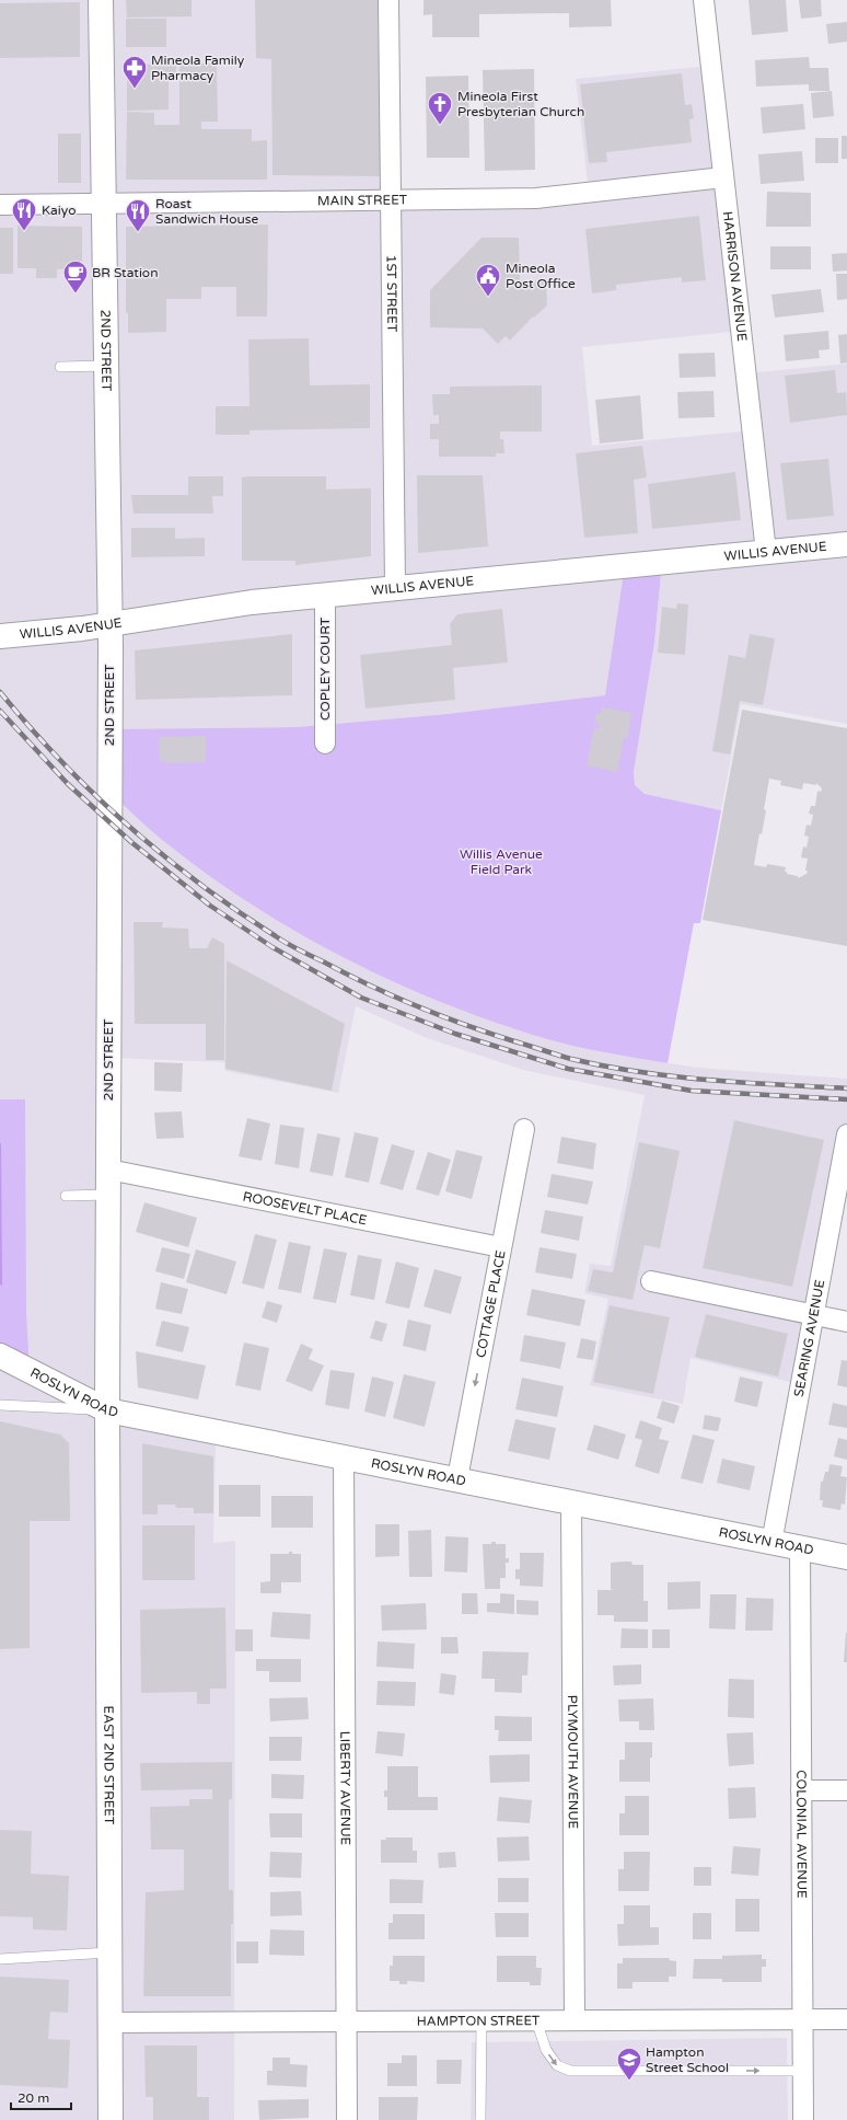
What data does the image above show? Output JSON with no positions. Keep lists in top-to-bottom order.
{
  "streets": {
    "street": [
      "MAIN STREET",
      "HARRISON AVENUE",
      "1ST STREET",
      "2ND STREET",
      "WILLIS AVENUE",
      "COPLEY COURT",
      "ROOSEVELT PLACE",
      "COTTAGE PLACE",
      "SEARING AVENUE",
      "ROSLYN ROAD",
      "PLYMOUTH AVENUE",
      "EAST 2ND STREET",
      "LIBERTY AVENUE",
      "COLONIAL AVENUE",
      "HAMPTON STREET"
    ]
  },
  "crossings": [
    ["MAIN STREET", "HARRISON AVENUE"],
    ["MAIN STREET", "1ST STREET"],
    ["MAIN STREET", "2ND STREET"],
    ["HARRISON AVENUE", "WILLIS AVENUE"],
    ["1ST STREET", "WILLIS AVENUE"],
    ["2ND STREET", "WILLIS AVENUE"],
    ["2ND STREET", "ROOSEVELT PLACE"],
    ["2ND STREET", "ROSLYN ROAD"],
    ["2ND STREET", "EAST 2ND STREET"],
    ["WILLIS AVENUE", "COPLEY COURT"],
    ["ROOSEVELT PLACE", "COTTAGE PLACE"],
    ["COTTAGE PLACE", "ROSLYN ROAD"],
    ["SEARING AVENUE", "ROSLYN ROAD"],
    ["ROSLYN ROAD", "PLYMOUTH AVENUE"],
    ["ROSLYN ROAD", "EAST 2ND STREET"],
    ["ROSLYN ROAD", "LIBERTY AVENUE"],
    ["ROSLYN ROAD", "COLONIAL AVENUE"],
    ["PLYMOUTH AVENUE", "HAMPTON STREET"],
    ["EAST 2ND STREET", "HAMPTON STREET"],
    ["LIBERTY AVENUE", "HAMPTON STREET"],
    ["COLONIAL AVENUE", "HAMPTON STREET"]
  ],
  "one_way": ["COTTAGE PLACE"],
  "parks": ["Willis Avenue Field Park"],
  "places": {
    "pharmacy": ["Mineola Family Pharmacy"],
    "church": ["Mineola First Presbyterian Church"],
    "restaurant": ["Kaiyo", "Roast Sandwich House"],
    "cafe": ["BR Station"],
    "public building": ["Mineola Post Office"],
    "school or university": ["Hampton Street School"]
  },
  "scale_bar": "20 m"
}
